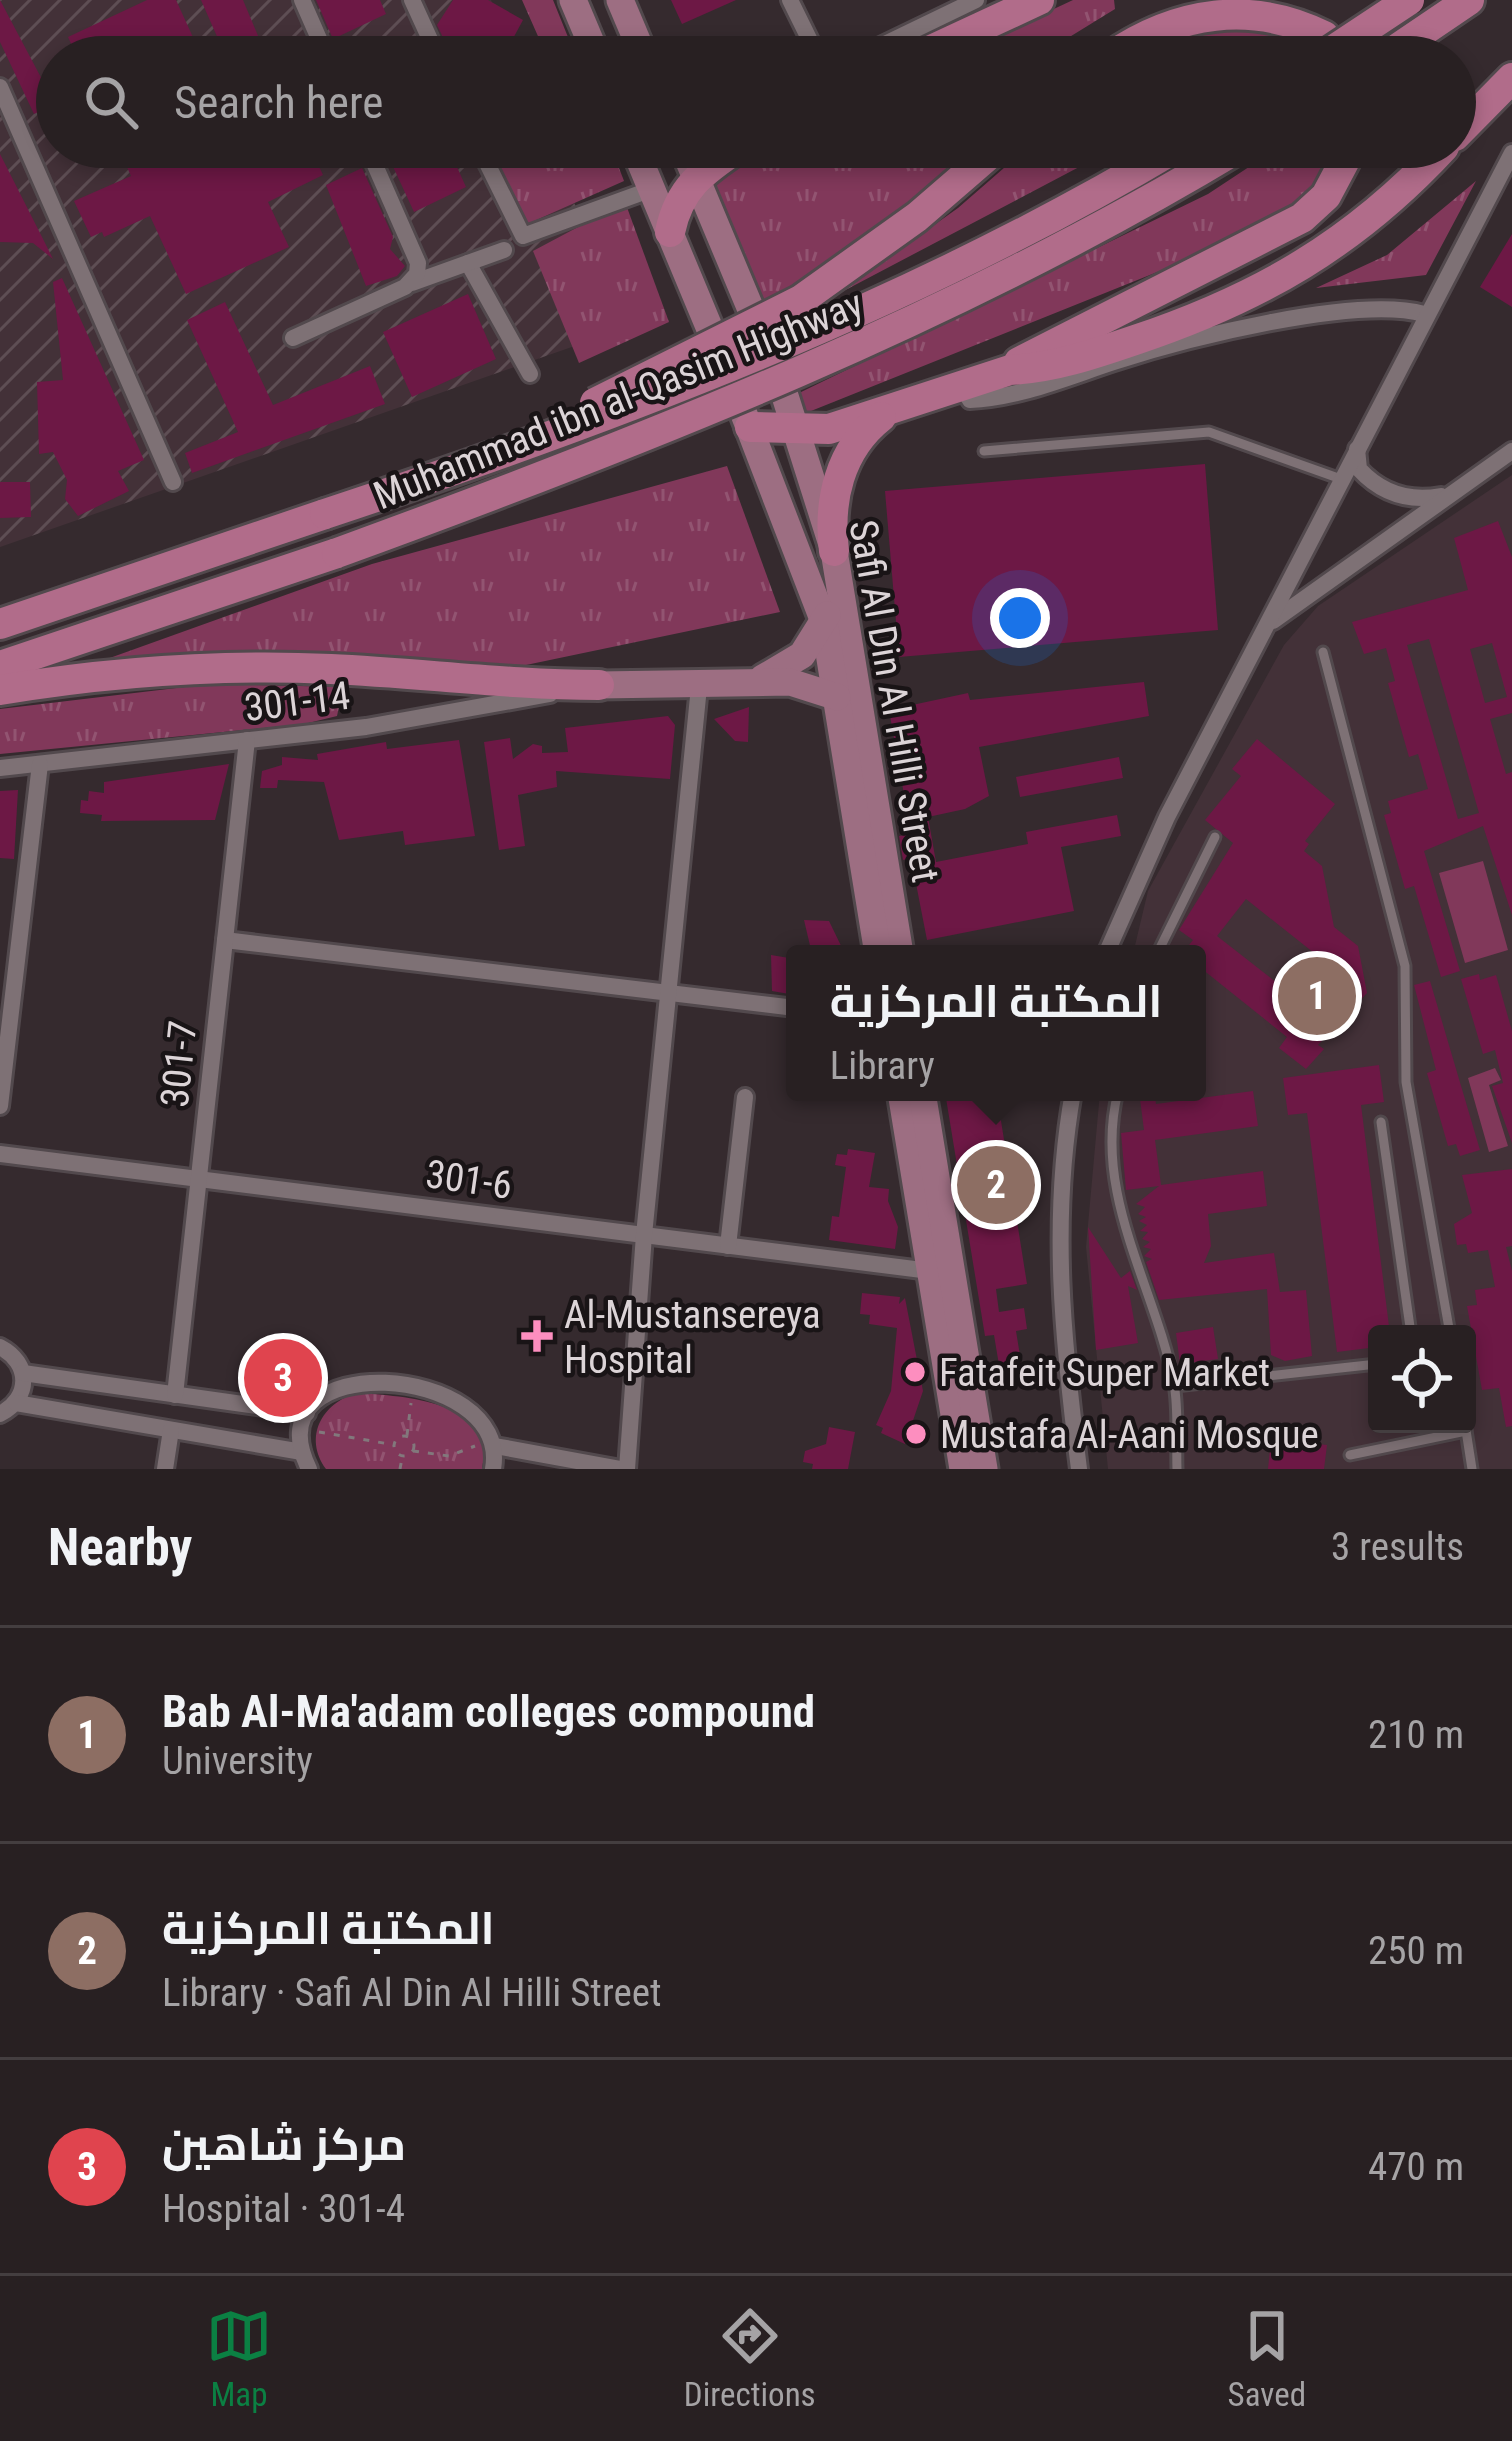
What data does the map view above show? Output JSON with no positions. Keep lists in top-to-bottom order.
{
  "streets": {
    "highway": ["Muhammad ibn al-Qasim Highway"],
    "main road": ["Safi Al Din Al Hilli Street"],
    "street": ["301-14", "301-7", "301-6"]
  },
  "crossings": [
    ["301-14", "301-7"],
    ["301-7", "301-6"]
  ],
  "places": {
    "health": ["Al-Mustansereya Hospital"],
    "other": ["Fatafeit Super Market", "Mustafa Al-Aani Mosque"]
  },
  "page": {
    "search": "Search here",
    "popup": ["المكتبة المركزية", "Library"],
    "pins": ["1", "2", "3"],
    "heading": ["Nearby", "3 results"],
    "list": [
      {
        "mark": "1",
        "name": "Bab Al-Ma'adam colleges compound",
        "note": "University",
        "value": "210 m"
      },
      {
        "mark": "2",
        "name": "المكتبة المركزية",
        "note": "Library · Safi Al Din Al Hilli Street",
        "value": "250 m"
      },
      {
        "mark": "3",
        "name": "مركز شاهين",
        "note": "Hospital · 301-4",
        "value": "470 m"
      }
    ],
    "nav": ["Map", "Directions", "Saved"]
  }
}
